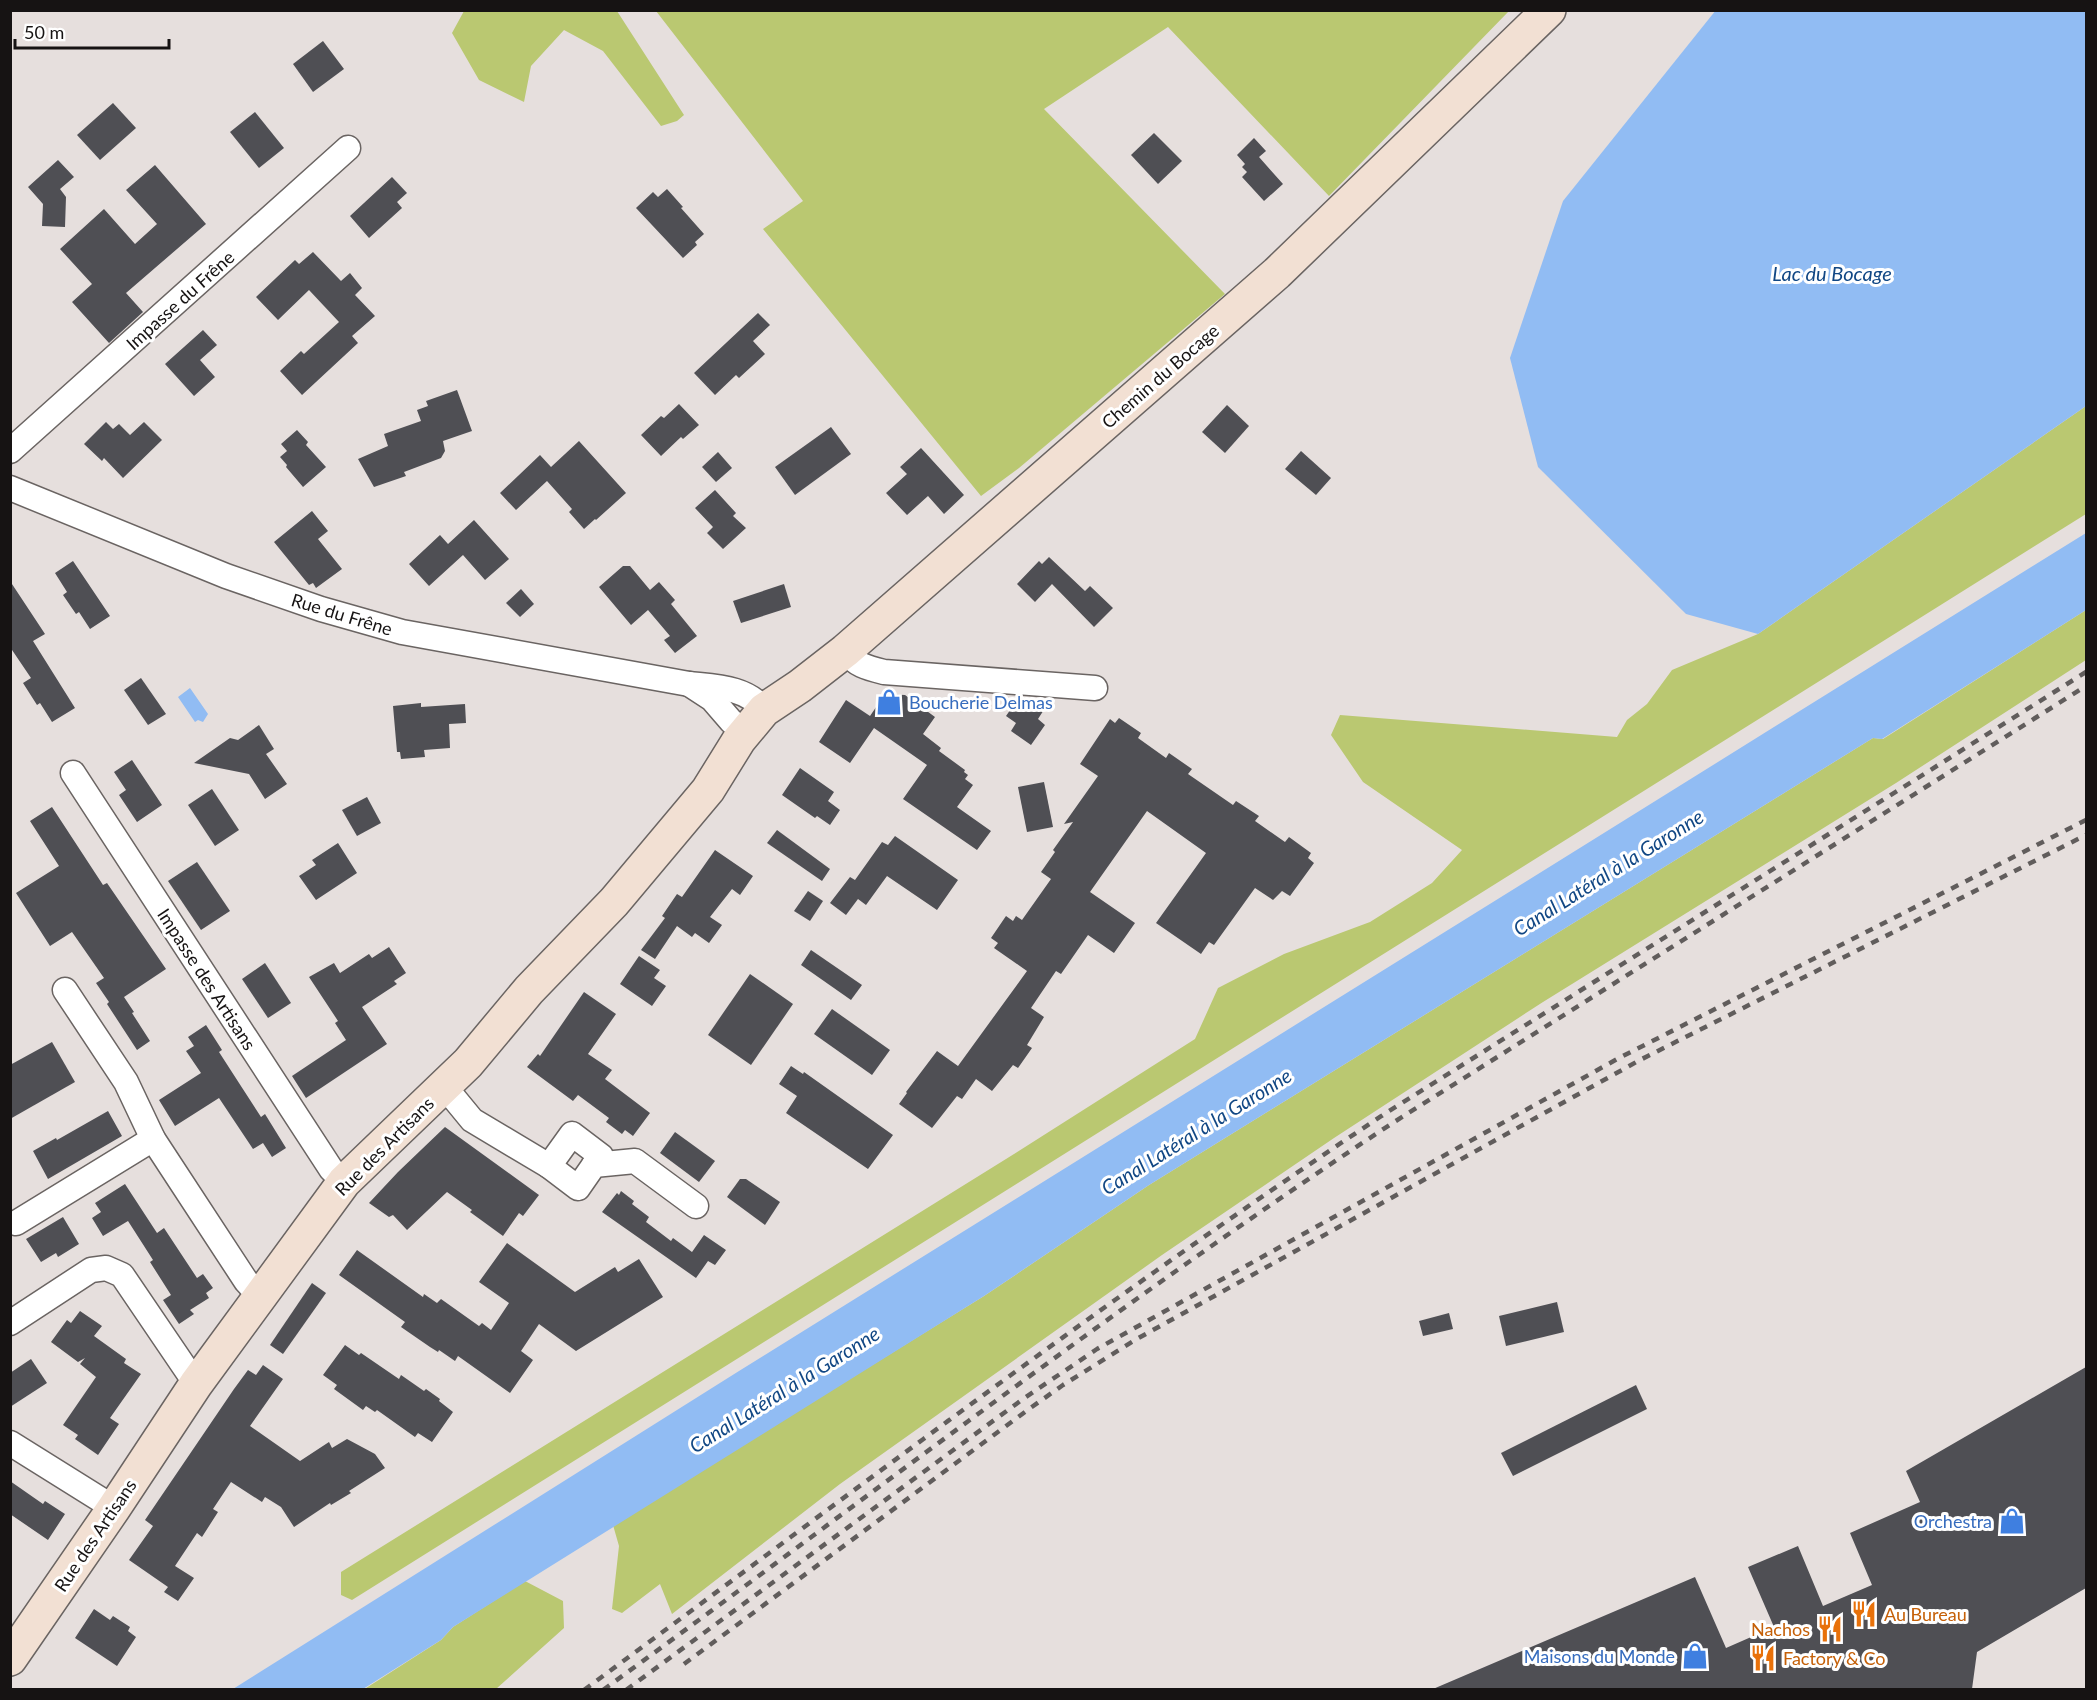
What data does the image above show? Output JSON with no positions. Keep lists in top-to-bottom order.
{
  "streets": {
    "street": [
      "Impasse du Frêne",
      "Chemin du Bocage",
      "Rue du Frêne",
      "Impasse des Artisans",
      "Rue des Artisans"
    ]
  },
  "crossings": [
    ["Chemin du Bocage", "Rue du Frêne"],
    ["Chemin du Bocage", "Rue des Artisans"],
    ["Rue du Frêne", "Rue des Artisans"],
    ["Impasse des Artisans", "Rue des Artisans"]
  ],
  "water": ["Lac du Bocage", "Canal Latéral à la Garonne"],
  "places": {
    "shop": ["Boucherie Delmas", "Orchestra", "Maisons du Monde"],
    "restaurant": ["Au Bureau", "Nachos", "Factory & Co"]
  },
  "scale_bar": "50 m"
}
